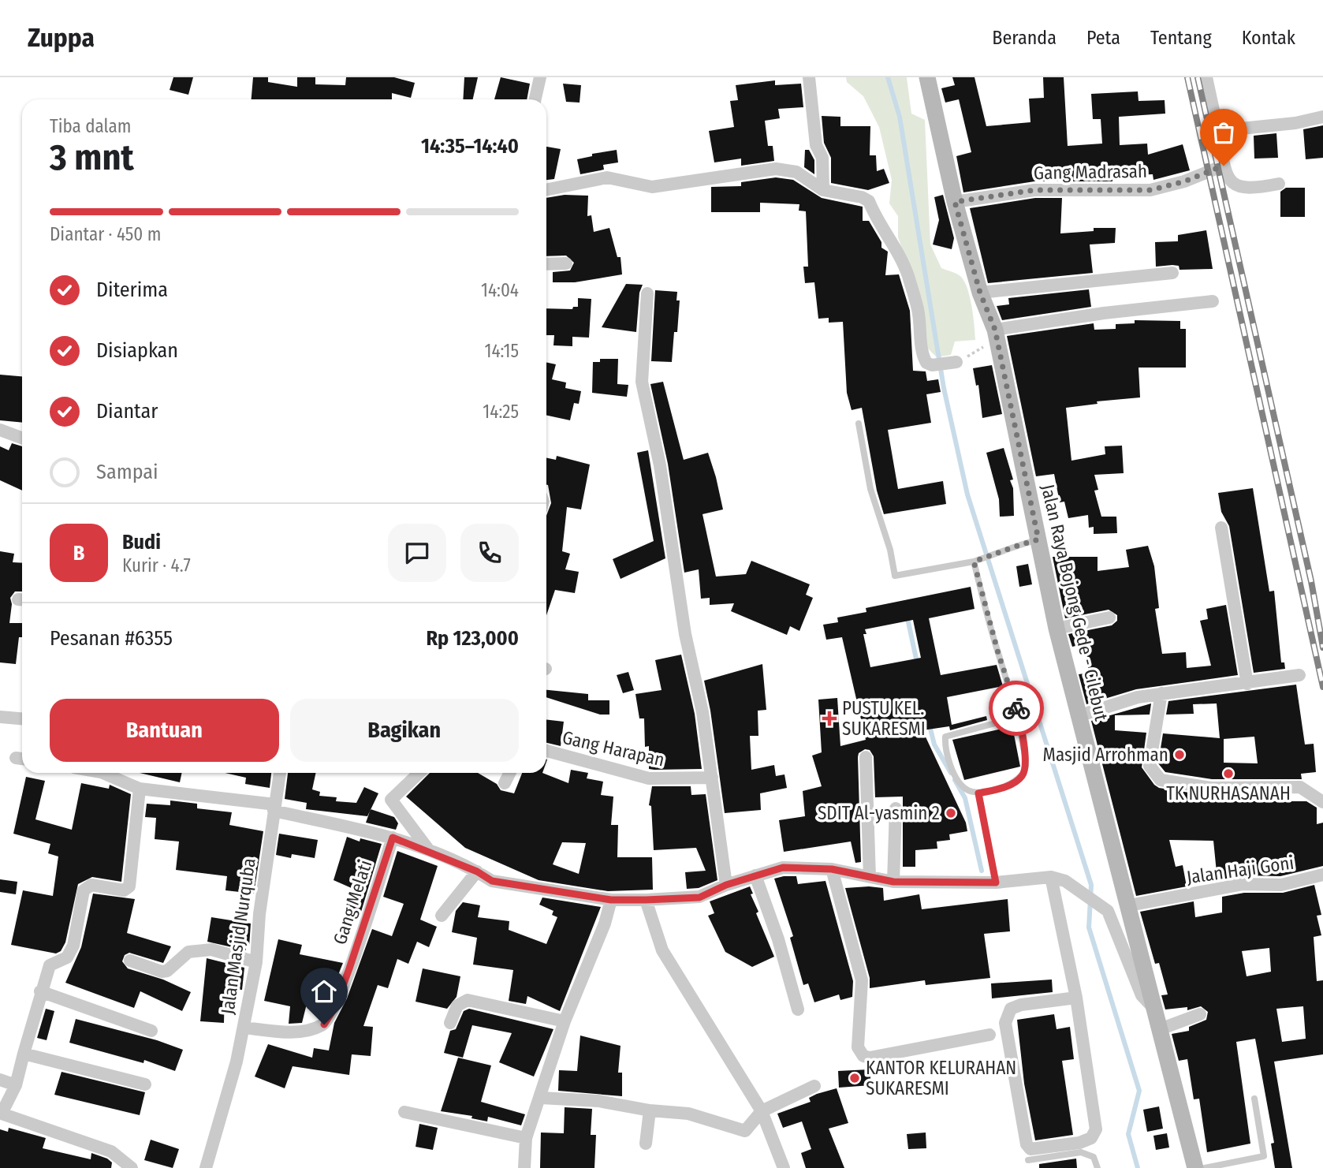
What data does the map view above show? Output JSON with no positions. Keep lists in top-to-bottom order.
{
  "streets": {
    "main road": ["Jalan Raya Bojong Gede - Cilebut"],
    "street": [
      "Gang Madrasah",
      "Gang Harapan",
      "Jalan Haji Goni",
      "Gang Melati",
      "Jalan Masjid Nurquba"
    ]
  },
  "crossings": [
    ["Gang Madrasah", "Jalan Raya Bojong Gede - Cilebut"],
    ["Jalan Raya Bojong Gede - Cilebut", "Jalan Haji Goni"],
    ["Gang Melati", "Jalan Masjid Nurquba"]
  ],
  "places": {
    "health": ["PUSTU KEL. SUKARESMI"],
    "other": [
      "Masjid Arrohman",
      "TK NURHASANAH",
      "SDIT Al-yasmin 2",
      "KANTOR KELURAHAN SUKARESMI"
    ]
  },
  "page": {
    "header": "Zuppa",
    "nav": [
      "Beranda",
      "Peta",
      "Tentang",
      "Kontak"
    ],
    "heading": ["3 mnt", "Tiba dalam", "14:35–14:40"],
    "panel": [
      "Budi",
      "Kurir · 4.7",
      "Pesanan #6355",
      "Rp 123,000"
    ],
    "bar": "Diantar · 450 m",
    "list": [
      ["Diterima", "14:04"],
      ["Disiapkan", "14:15"],
      ["Diantar", "14:25"],
      "Sampai"
    ],
    "round": "B",
    "buttons": ["Bantuan", "Bagikan"]
  }
}
